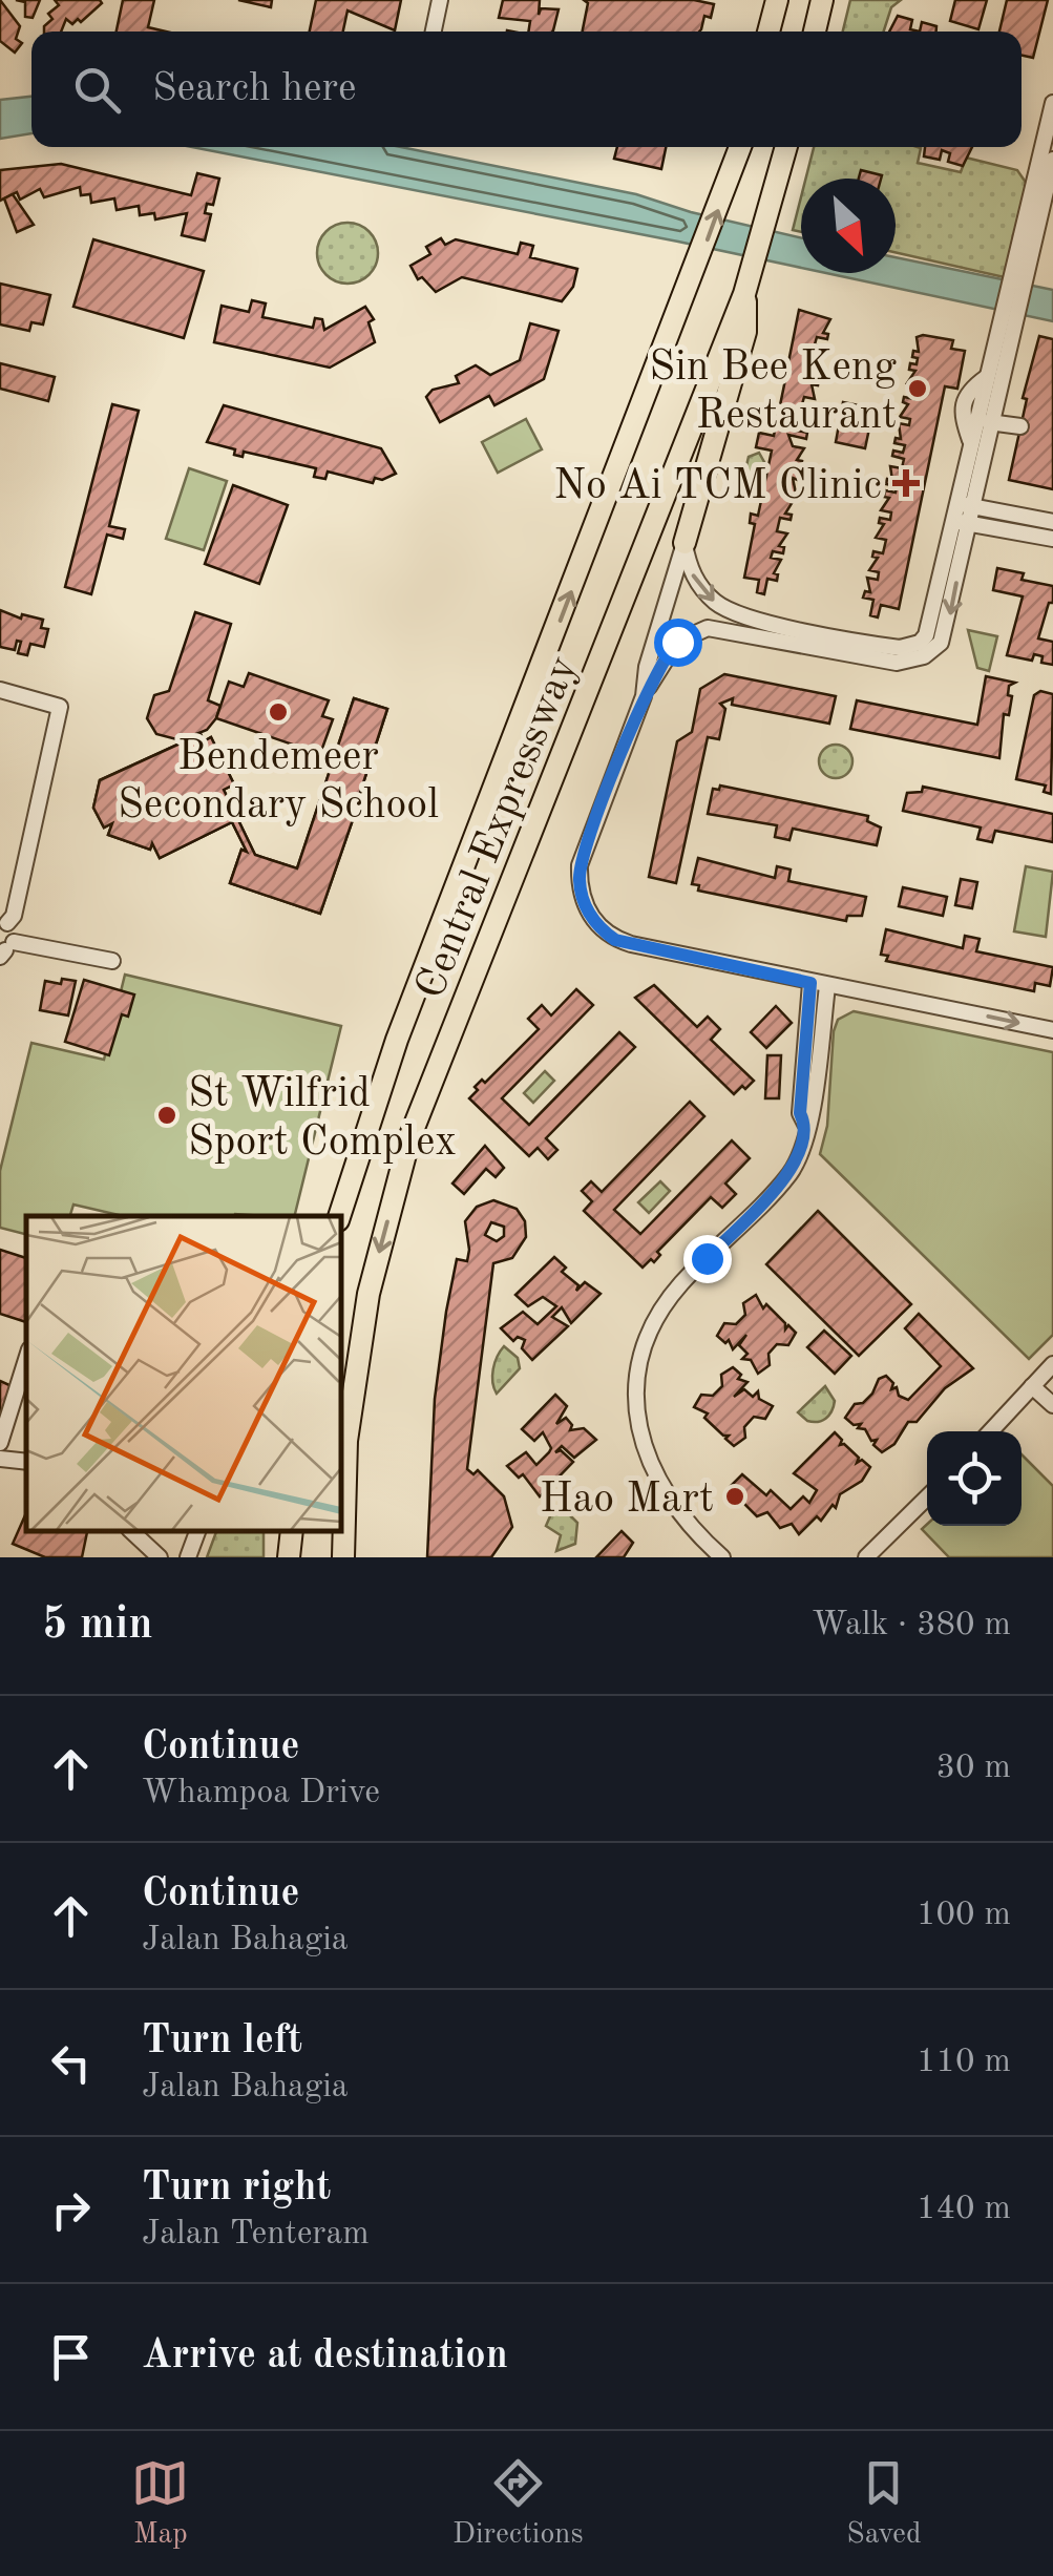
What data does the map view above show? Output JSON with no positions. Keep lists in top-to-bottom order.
{
  "streets": {
    "highway": ["Central Expressway"]
  },
  "places": {
    "other": [
      "Sin Bee Keng Restaurant",
      "Bendemeer Secondary School",
      "St Wilfrid Sport Complex",
      "Hao Mart"
    ],
    "health": ["No Ai TCM Clinic"]
  },
  "north": "bottom right",
  "page": {
    "search": "Search here",
    "heading": ["5 min", "Walk · 380 m"],
    "list": [
      ["Continue", "Whampoa Drive", "30 m"],
      ["Continue", "Jalan Bahagia", "100 m"],
      ["Turn left", "Jalan Bahagia", "110 m"],
      ["Turn right", "Jalan Tenteram", "140 m"],
      "Arrive at destination"
    ],
    "nav": ["Map", "Directions", "Saved"]
  }
}
